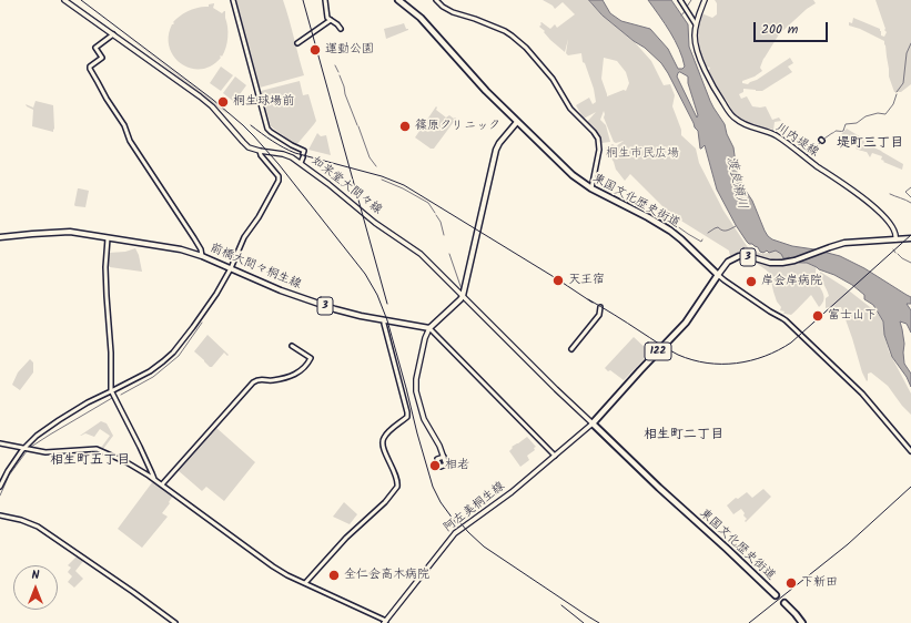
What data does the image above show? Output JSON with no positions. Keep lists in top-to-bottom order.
{
  "streets": {
    "highway": ["東国文化歴史街道", "122"],
    "main road": [
      "川内堤線",
      "如来堂大間々線",
      "3",
      "前橋大間々桐生線",
      "阿左美桐生線"
    ]
  },
  "crossings": [
    ["川内堤線", "3"],
    ["如来堂大間々線", "東国文化歴史街道"],
    ["如来堂大間々線", "122"],
    ["如来堂大間々線", "阿左美桐生線"],
    ["東国文化歴史街道", "3"],
    ["東国文化歴史街道", "122"],
    ["東国文化歴史街道", "阿左美桐生線"],
    ["3", "122"],
    ["122", "阿左美桐生線"]
  ],
  "districts": ["堤町三丁目", "相生町二丁目", "相生町五丁目"],
  "water": ["渡良瀬川"],
  "parks": ["桐生市民広場"],
  "places": [
    "運動公園",
    "桐生球場前",
    "篠原クリニック",
    "天王宿",
    "岸会岸病院",
    "富士山下",
    "相老",
    "全仁会高木病院",
    "下新田"
  ],
  "scale_bar": "200 m",
  "north": "top"
}
